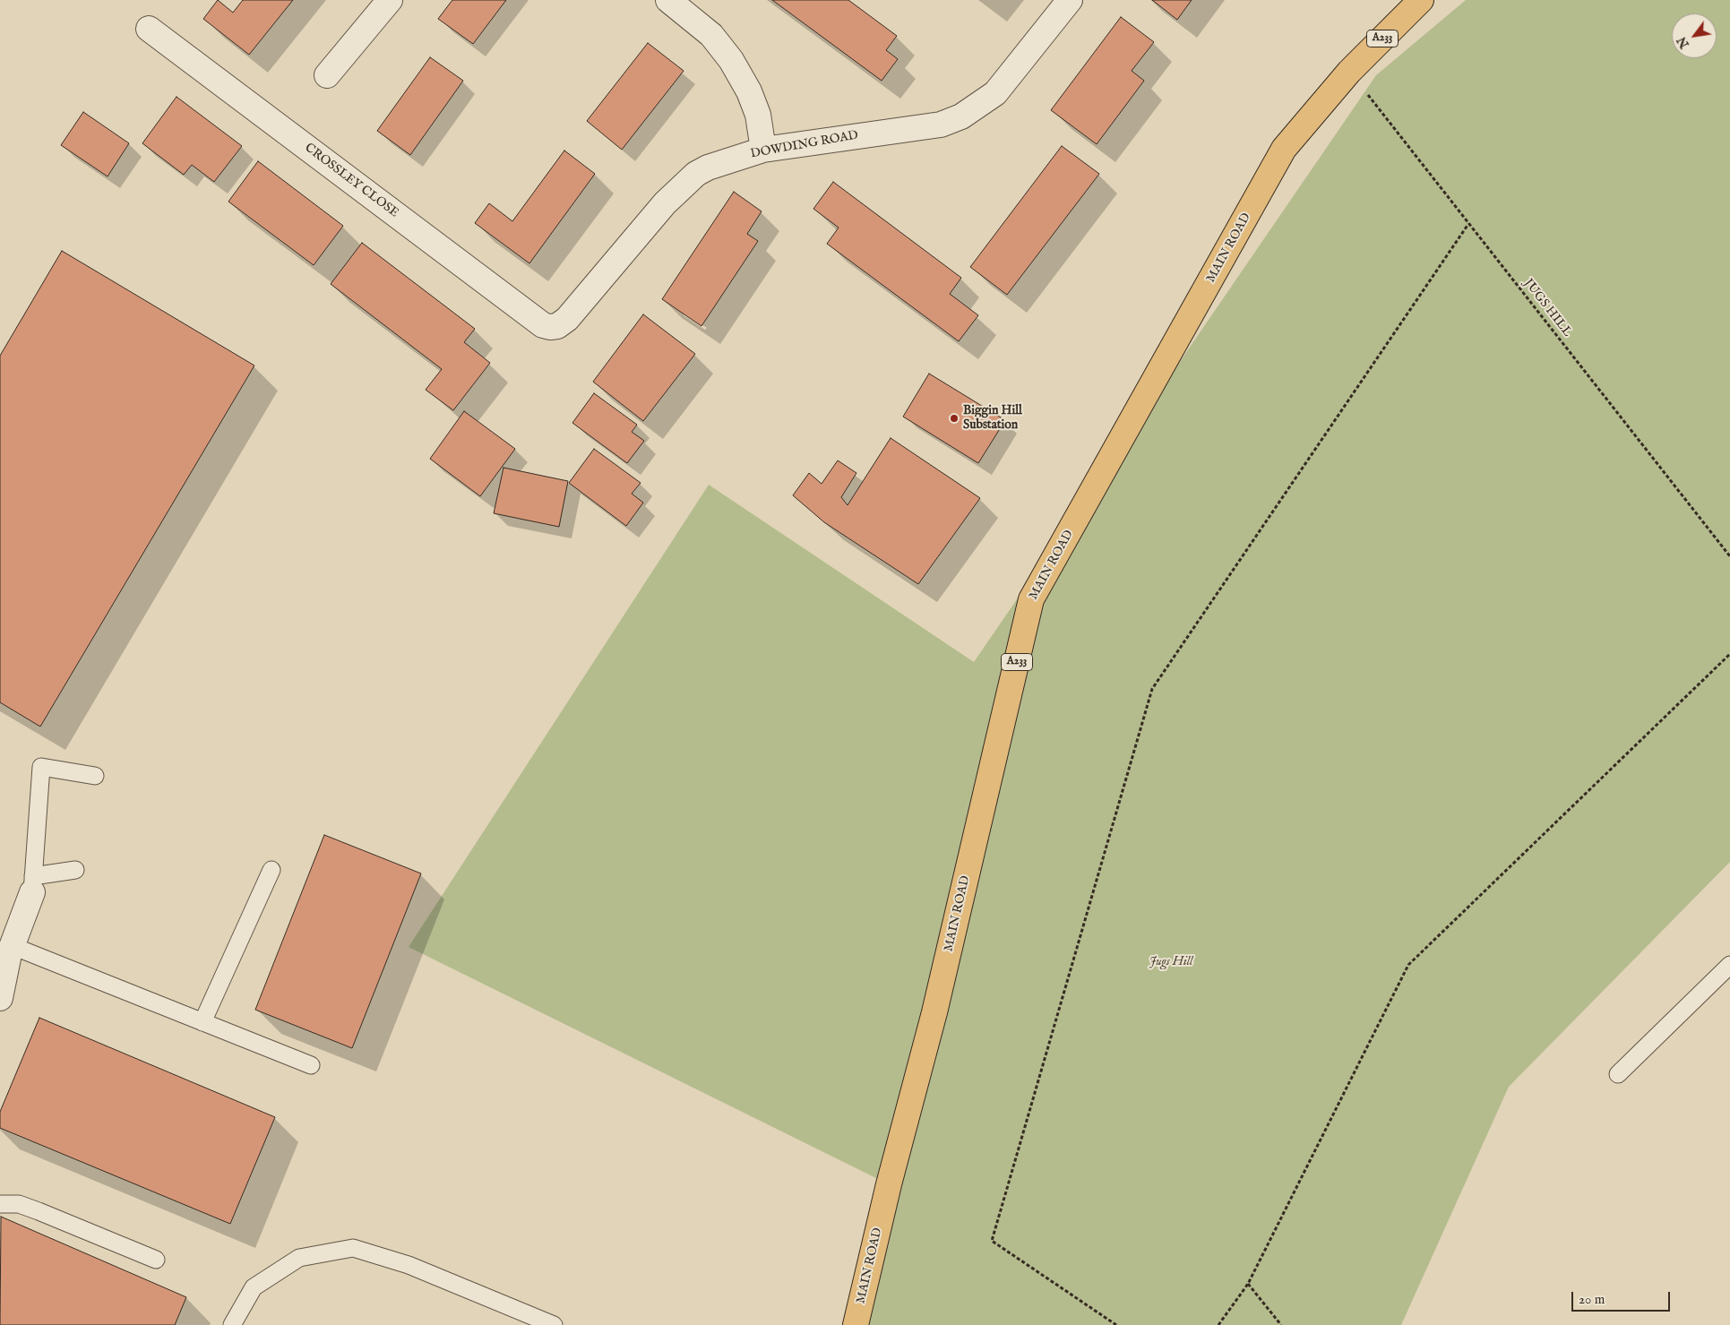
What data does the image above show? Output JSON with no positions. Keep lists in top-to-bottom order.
{
  "streets": {
    "main road": ["A233", "MAIN ROAD"],
    "street": ["DOWDING ROAD", "CROSSLEY CLOSE"],
    "path": ["JUGS HILL"]
  },
  "crossings": [
    ["DOWDING ROAD", "CROSSLEY CLOSE"],
    ["MAIN ROAD", "JUGS HILL"]
  ],
  "parks": ["Jugs Hill"],
  "places": ["Biggin Hill Substation"],
  "scale_bar": "20 m",
  "north": "bottom left"
}
